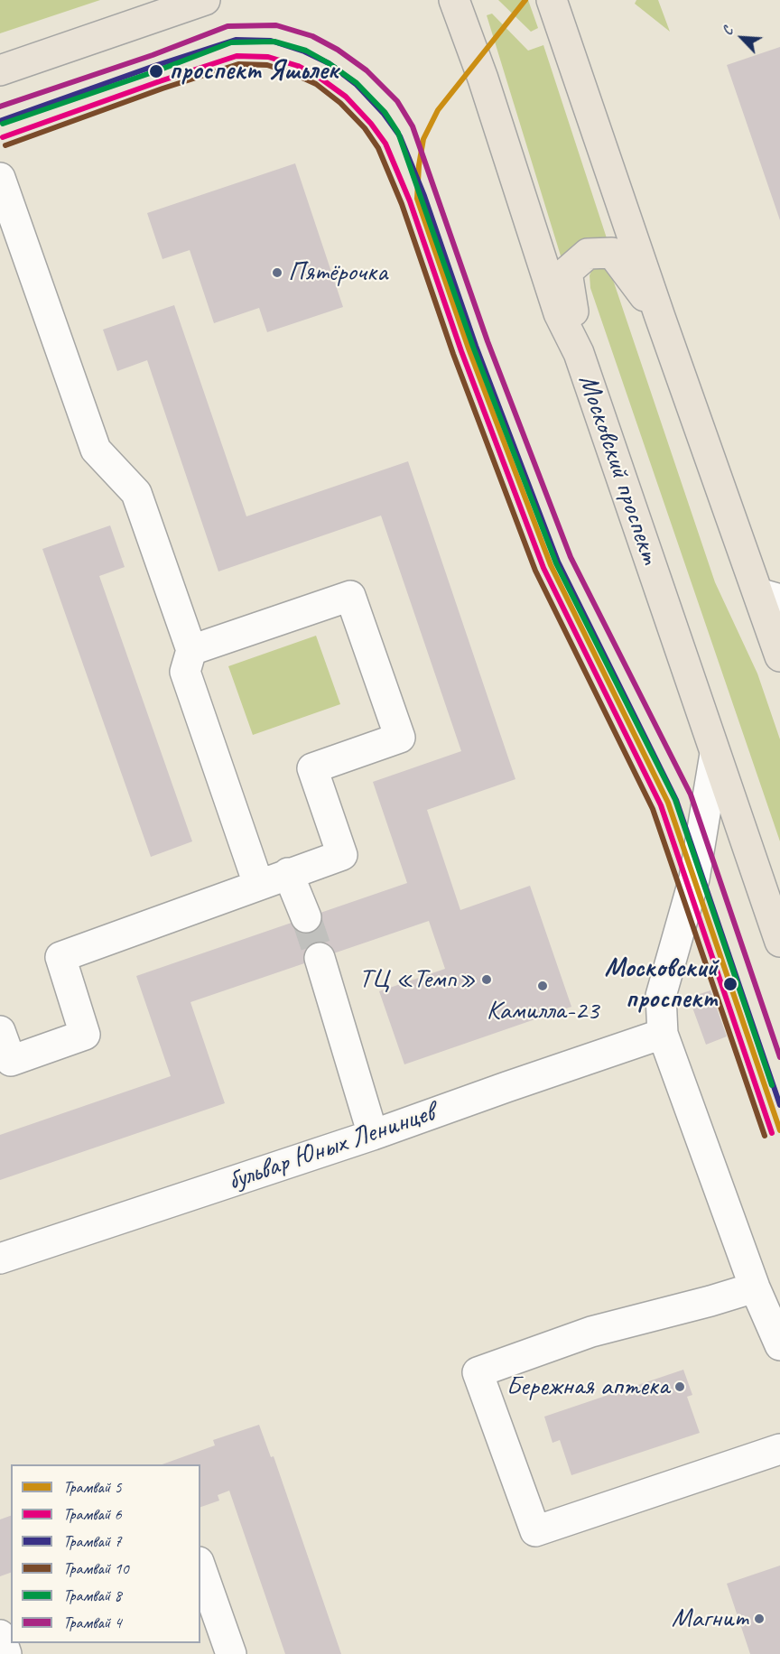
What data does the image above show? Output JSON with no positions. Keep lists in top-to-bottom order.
{
  "streets": {
    "main road": ["Московский проспект"],
    "street": ["бульвар Юных Ленинцев"]
  },
  "places": [
    "проспект Яшьлек",
    "Пятёрочка",
    "ТЦ «Темп»",
    "Московский проспект",
    "Камилла-23",
    "Бережная аптека",
    "Магнит"
  ],
  "lines": [
    "tram line 5",
    "tram line 4",
    "tram line 7",
    "tram line 8",
    "tram line 6",
    "tram line 10"
  ],
  "legend": [
    "Трамвай 5",
    "Трамвай 6",
    "Трамвай 7",
    "Трамвай 10",
    "Трамвай 8",
    "Трамвай 4"
  ],
  "north": "top left"
}
